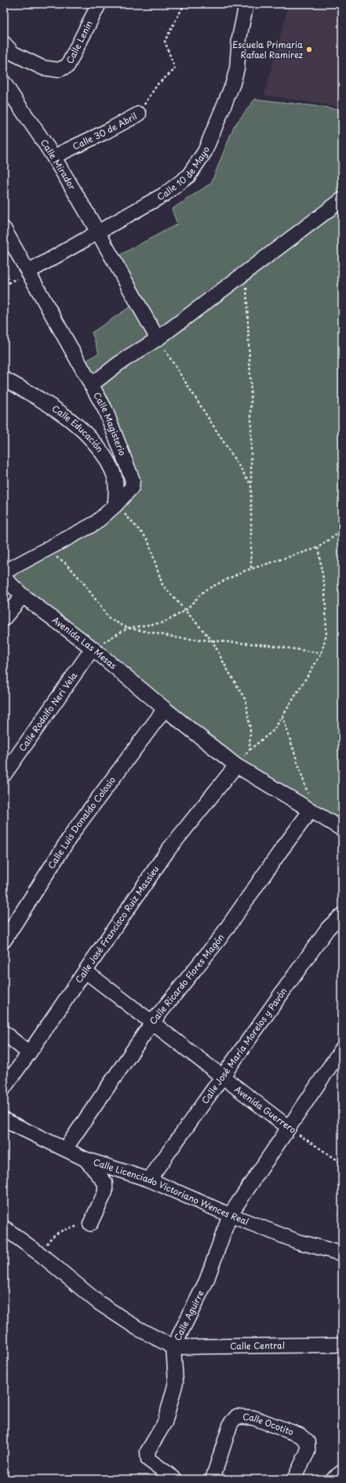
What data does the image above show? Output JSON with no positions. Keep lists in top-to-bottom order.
{
  "streets": {
    "street": [
      "Calle Lenin",
      "Calle 30 de Abril",
      "Calle Mirador",
      "Calle 10 de Mayo",
      "Calle Magisterio",
      "Calle Educación",
      "Avenida Las Mesas",
      "Calle Rodolfo Neri Vela",
      "Calle Luis Donaldo Colosio",
      "Calle José Francisco Ruiz Massieu",
      "Calle Ricardo Flores Magón",
      "Calle José María Morelos y Pavón",
      "Avenida Guerrero",
      "Calle Licenciado Victoriano Wences Real",
      "Calle Aguirre",
      "Calle Central",
      "Calle Ocotito"
    ]
  },
  "crossings": [
    ["Calle 30 de Abril", "Calle Mirador"],
    ["Calle Mirador", "Calle 10 de Mayo"],
    ["Calle 10 de Mayo", "Calle Magisterio"],
    ["Calle Magisterio", "Calle Educación"],
    ["Avenida Las Mesas", "Calle Rodolfo Neri Vela"],
    ["Avenida Las Mesas", "Calle Luis Donaldo Colosio"],
    ["Avenida Las Mesas", "Calle José Francisco Ruiz Massieu"],
    ["Avenida Las Mesas", "Calle Ricardo Flores Magón"],
    ["Calle José Francisco Ruiz Massieu", "Avenida Guerrero"],
    ["Calle Ricardo Flores Magón", "Avenida Guerrero"],
    ["Calle Ricardo Flores Magón", "Calle Licenciado Victoriano Wences Real"],
    ["Calle José María Morelos y Pavón", "Avenida Guerrero"],
    ["Calle José María Morelos y Pavón", "Calle Licenciado Victoriano Wences Real"],
    ["Avenida Guerrero", "Calle Aguirre"],
    ["Calle Licenciado Victoriano Wences Real", "Calle Aguirre"],
    ["Calle Aguirre", "Calle Central"]
  ],
  "places": ["Escuela Primaria Rafael Ramirez"]
}
